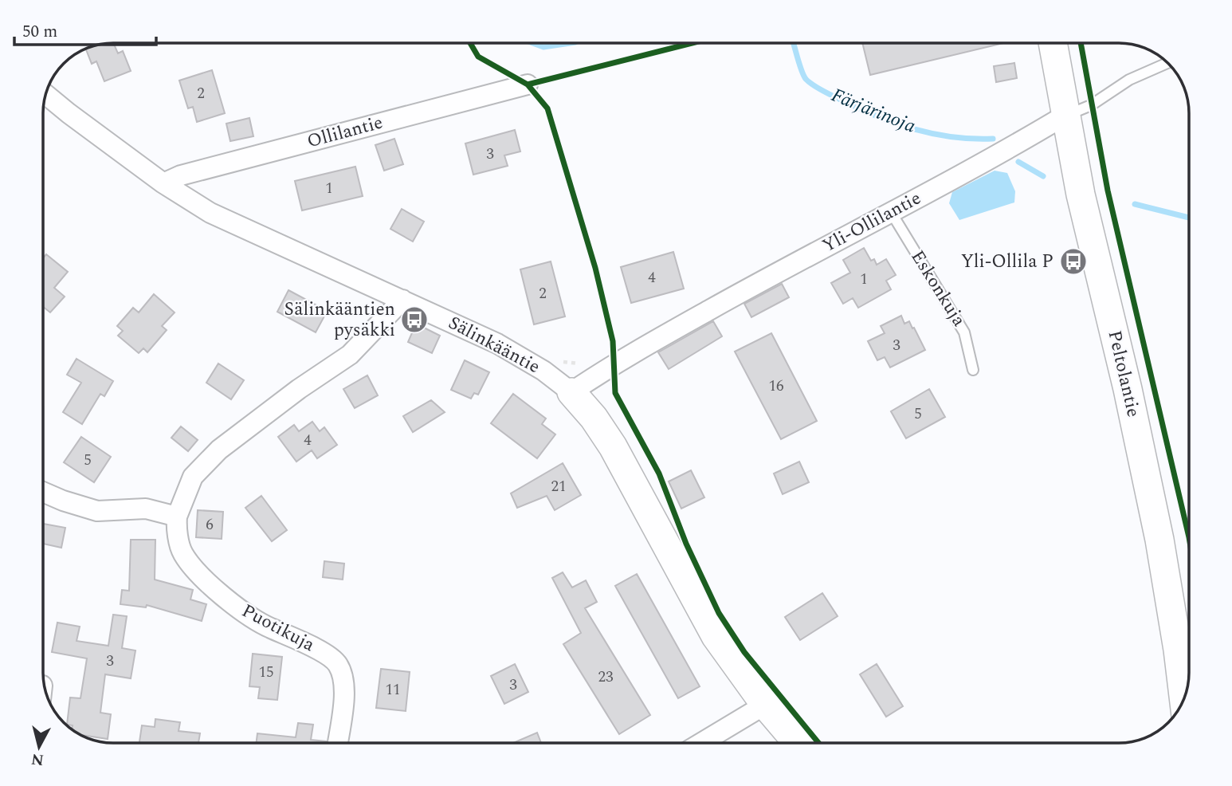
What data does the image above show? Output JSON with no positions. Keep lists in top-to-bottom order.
{
  "streets": {
    "main road": ["Sälinkääntie", "Peltolantie"],
    "street": ["Ollilantie", "Yli-Ollilantie", "Puotikuja"],
    "lane": ["Eskonkuja"]
  },
  "crossings": [
    ["Ollilantie", "Sälinkääntie"],
    ["Yli-Ollilantie", "Eskonkuja"],
    ["Yli-Ollilantie", "Sälinkääntie"],
    ["Yli-Ollilantie", "Peltolantie"],
    ["Sälinkääntie", "Puotikuja"]
  ],
  "water": ["Färjärinoja"],
  "places": {
    "bus stop": ["Yli-Ollila P", "Sälinkääntien pysäkki"]
  },
  "house_numbers": [
    "2",
    "3",
    "1",
    "4",
    "1",
    "2",
    "3",
    "16",
    "5",
    "4",
    "5",
    "21",
    "6",
    "3",
    "15",
    "23",
    "3",
    "11"
  ],
  "scale_bar": "50 m",
  "north": "bottom"
}
